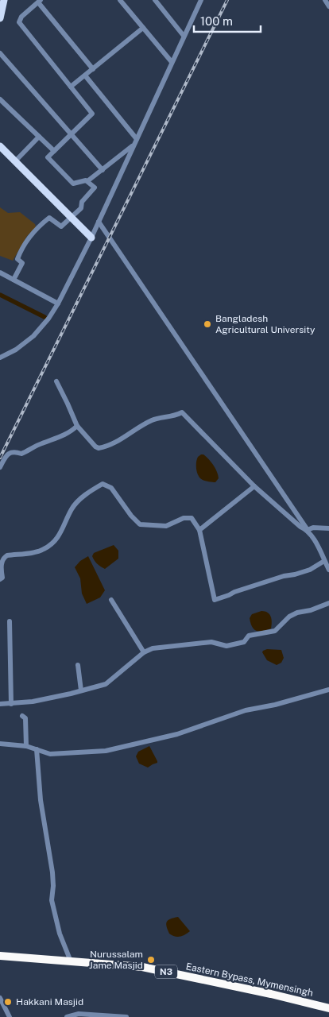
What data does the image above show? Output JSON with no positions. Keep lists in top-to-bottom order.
{
  "streets": {
    "highway": ["N3", "Eastern Bypass, Mymensingh"]
  },
  "places": ["Bangladesh Agricultural University", "Nurussalam Jame Masjid", "Hakkani Masjid"],
  "scale_bar": "100 m"
}
